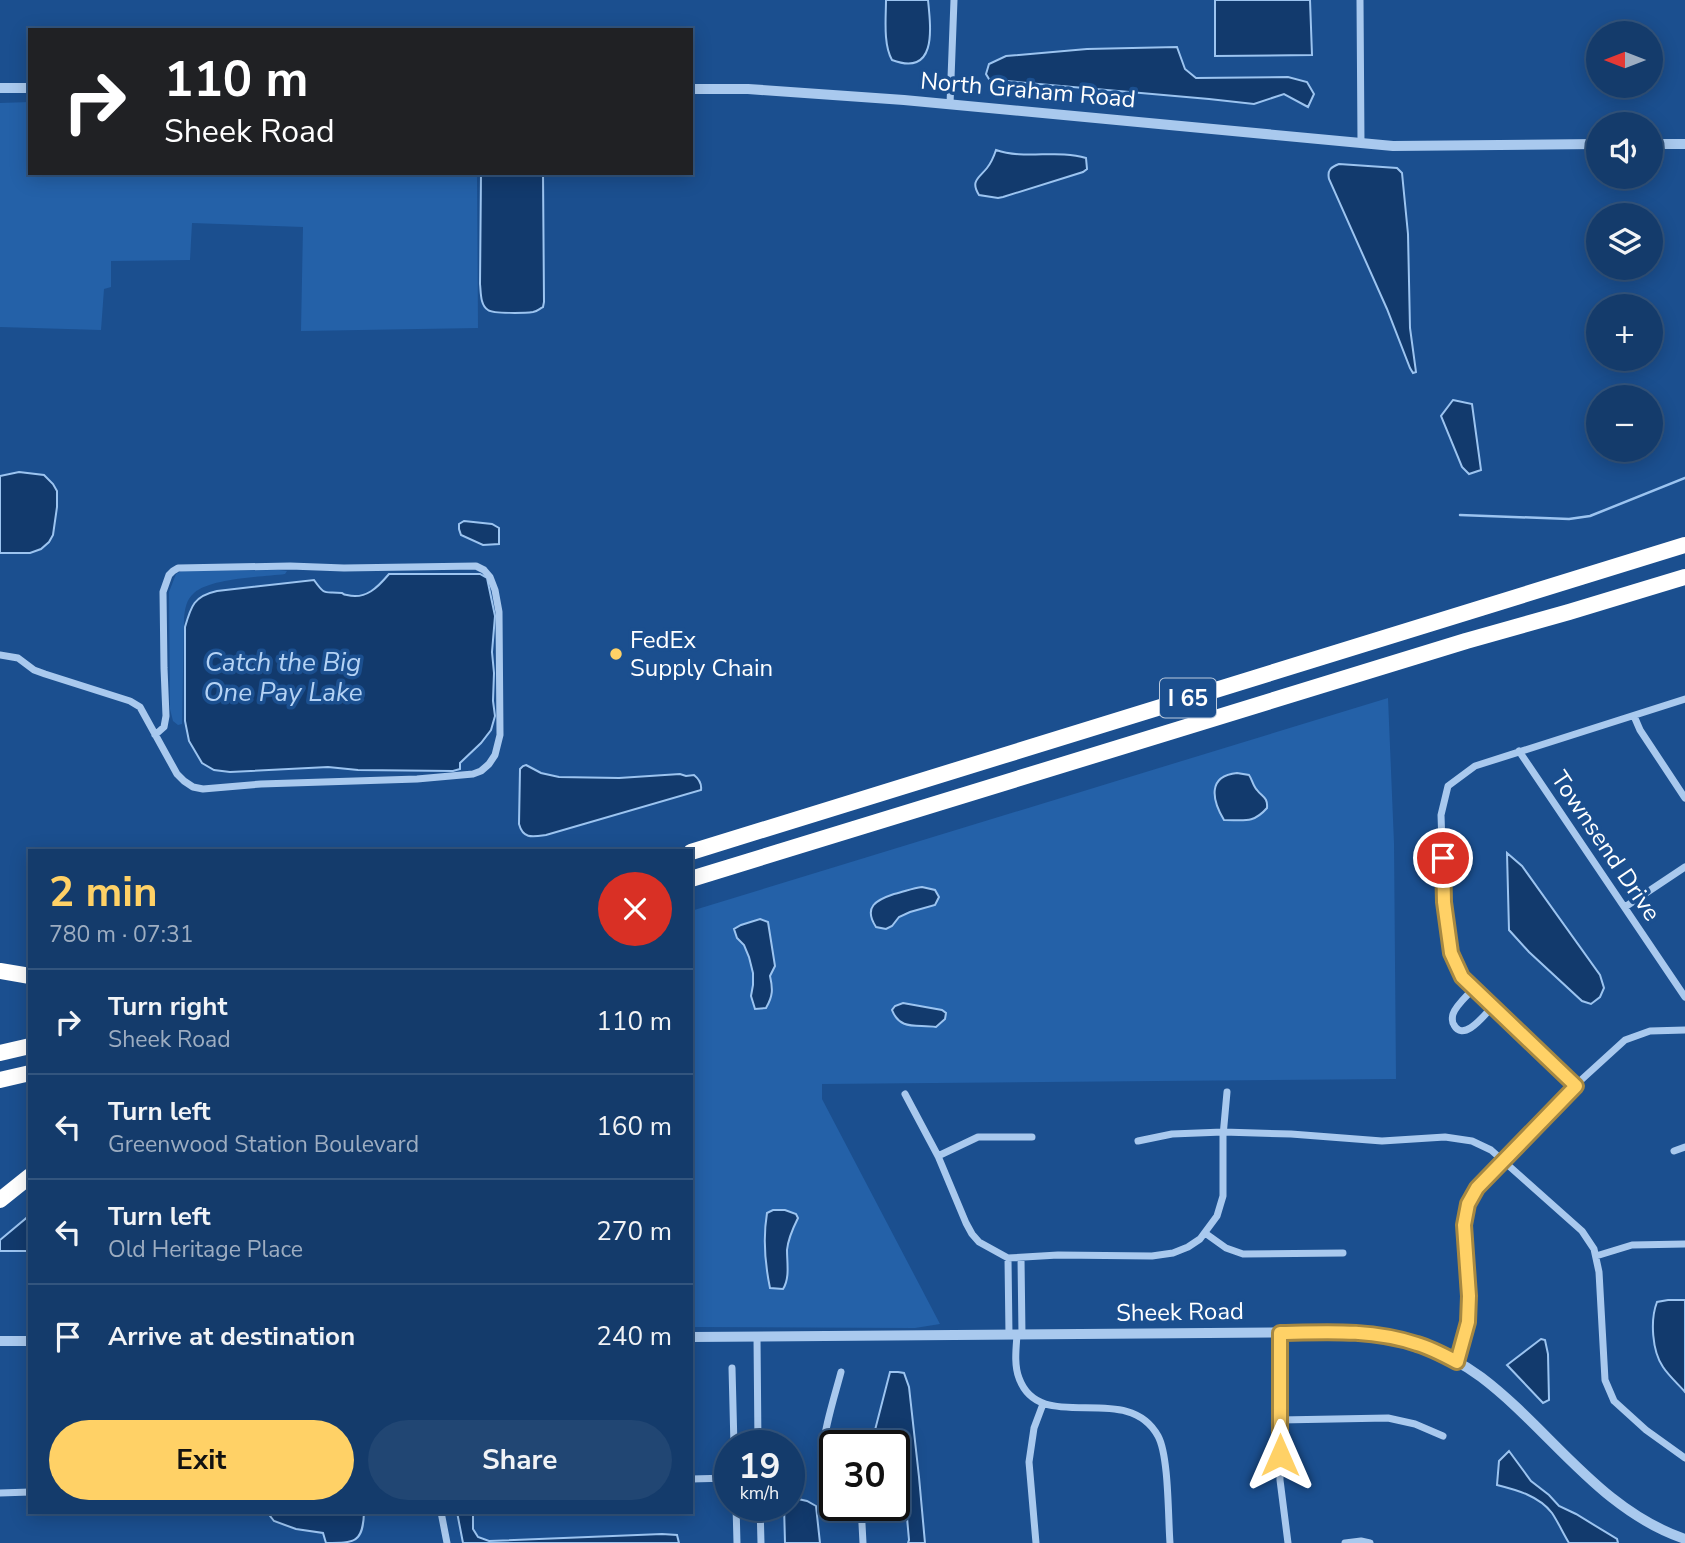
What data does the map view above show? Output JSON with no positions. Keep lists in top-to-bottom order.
{
  "streets": {
    "highway": ["I 65"],
    "street": ["North Graham Road", "Townsend Drive", "Sheek Road"]
  },
  "water": ["Catch the Big One Pay Lake"],
  "places": ["FedEx Supply Chain"],
  "north": "left",
  "page": {
    "map_buttons": ["+", "−"],
    "turn": ["110 m", "Sheek Road"],
    "heading": ["2 min", "780 m · 07:31"],
    "list": [
      {
        "name": "Turn right",
        "note": "Sheek Road",
        "value": "110 m"
      },
      {
        "name": "Turn left",
        "note": "Greenwood Station Boulevard",
        "value": "160 m"
      },
      {
        "name": "Turn left",
        "note": "Old Heritage Place",
        "value": "270 m"
      },
      {
        "name": "Arrive at destination",
        "value": "240 m"
      }
    ],
    "buttons": ["Exit", "Share"],
    "speed": "19 km/h",
    "limit": "30"
  }
}
